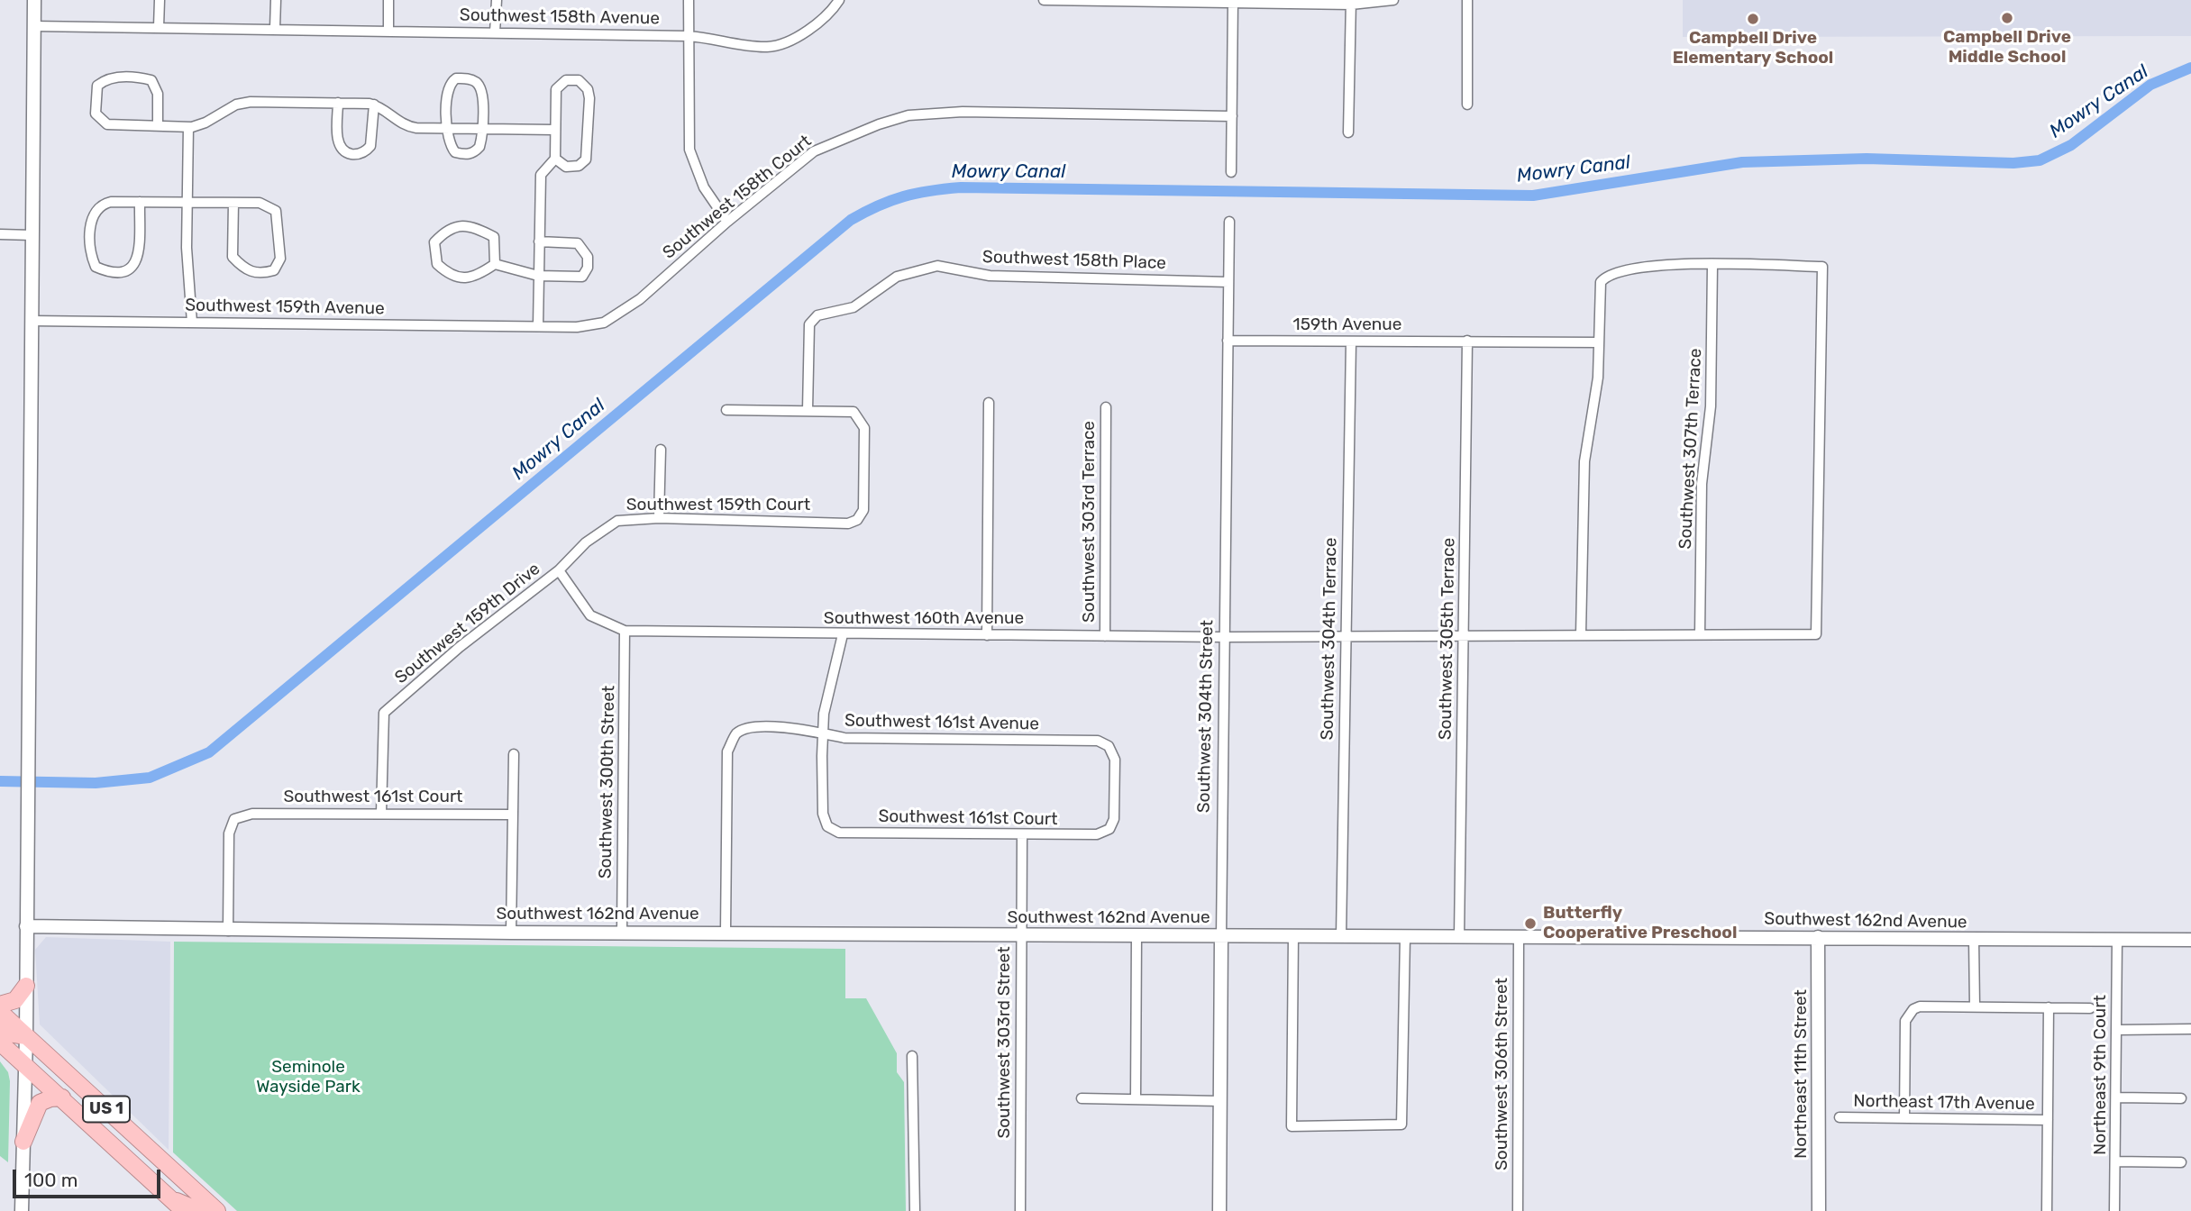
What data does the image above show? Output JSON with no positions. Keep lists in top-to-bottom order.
{
  "streets": {
    "highway": ["US 1"],
    "street": [
      "Southwest 158th Avenue",
      "Southwest 158th Court",
      "Southwest 158th Place",
      "Southwest 159th Avenue",
      "159th Avenue",
      "Southwest 307th Terrace",
      "Southwest 159th Court",
      "Southwest 303rd Terrace",
      "Southwest 160th Avenue",
      "Southwest 159th Drive",
      "Southwest 304th Terrace",
      "Southwest 305th Terrace",
      "Southwest 304th Street",
      "Southwest 161st Avenue",
      "Southwest 300th Street",
      "Southwest 161st Court",
      "Southwest 162nd Avenue",
      "Southwest 303rd Street",
      "Southwest 306th Street",
      "Northeast 11th Street",
      "Northeast 9th Court",
      "Northeast 17th Avenue"
    ]
  },
  "crossings": [
    ["Southwest 158th Court", "Southwest 159th Avenue"],
    ["Southwest 158th Place", "Southwest 159th Court"],
    ["Southwest 158th Place", "Southwest 304th Street"],
    ["159th Avenue", "Southwest 304th Terrace"],
    ["159th Avenue", "Southwest 305th Terrace"],
    ["159th Avenue", "Southwest 304th Street"],
    ["Southwest 159th Court", "Southwest 159th Drive"],
    ["Southwest 303rd Terrace", "Southwest 160th Avenue"],
    ["Southwest 160th Avenue", "Southwest 159th Drive"],
    ["Southwest 160th Avenue", "Southwest 304th Terrace"],
    ["Southwest 160th Avenue", "Southwest 305th Terrace"],
    ["Southwest 160th Avenue", "Southwest 304th Street"],
    ["Southwest 160th Avenue", "Southwest 300th Street"],
    ["Southwest 159th Drive", "Southwest 300th Street"],
    ["Southwest 159th Drive", "Southwest 161st Court"],
    ["Southwest 304th Terrace", "Southwest 162nd Avenue"],
    ["Southwest 305th Terrace", "Southwest 162nd Avenue"],
    ["Southwest 304th Street", "Southwest 162nd Avenue"],
    ["Southwest 161st Avenue", "Southwest 161st Court"],
    ["Southwest 161st Avenue", "Southwest 162nd Avenue"],
    ["Southwest 300th Street", "Southwest 162nd Avenue"],
    ["Southwest 161st Court", "Southwest 162nd Avenue"],
    ["Southwest 161st Court", "Southwest 303rd Street"],
    ["Southwest 162nd Avenue", "Southwest 303rd Street"],
    ["Southwest 162nd Avenue", "Southwest 306th Street"],
    ["Southwest 162nd Avenue", "Northeast 11th Street"],
    ["Southwest 162nd Avenue", "Northeast 9th Court"]
  ],
  "water": ["Mowry Canal"],
  "parks": ["Seminole Wayside Park"],
  "places": ["Campbell Drive Middle School", "Campbell Drive Elementary School", "Butterfly Cooperative Preschool"],
  "scale_bar": "100 m"
}
